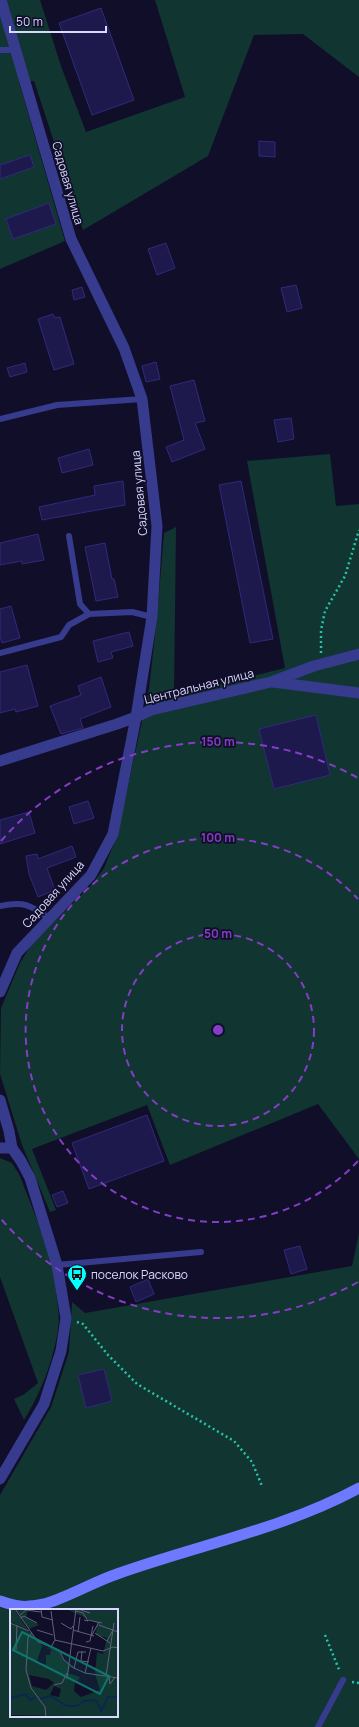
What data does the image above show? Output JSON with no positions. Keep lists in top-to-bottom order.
{
  "streets": {
    "street": ["Садовая улица", "Центральная улица"]
  },
  "crossings": [
    ["Садовая улица", "Центральная улица"]
  ],
  "places": {
    "bus stop": ["поселок Расково"]
  },
  "scale_bar": "50 m",
  "rings": ["150 m", "100 m", "50 m"]
}
